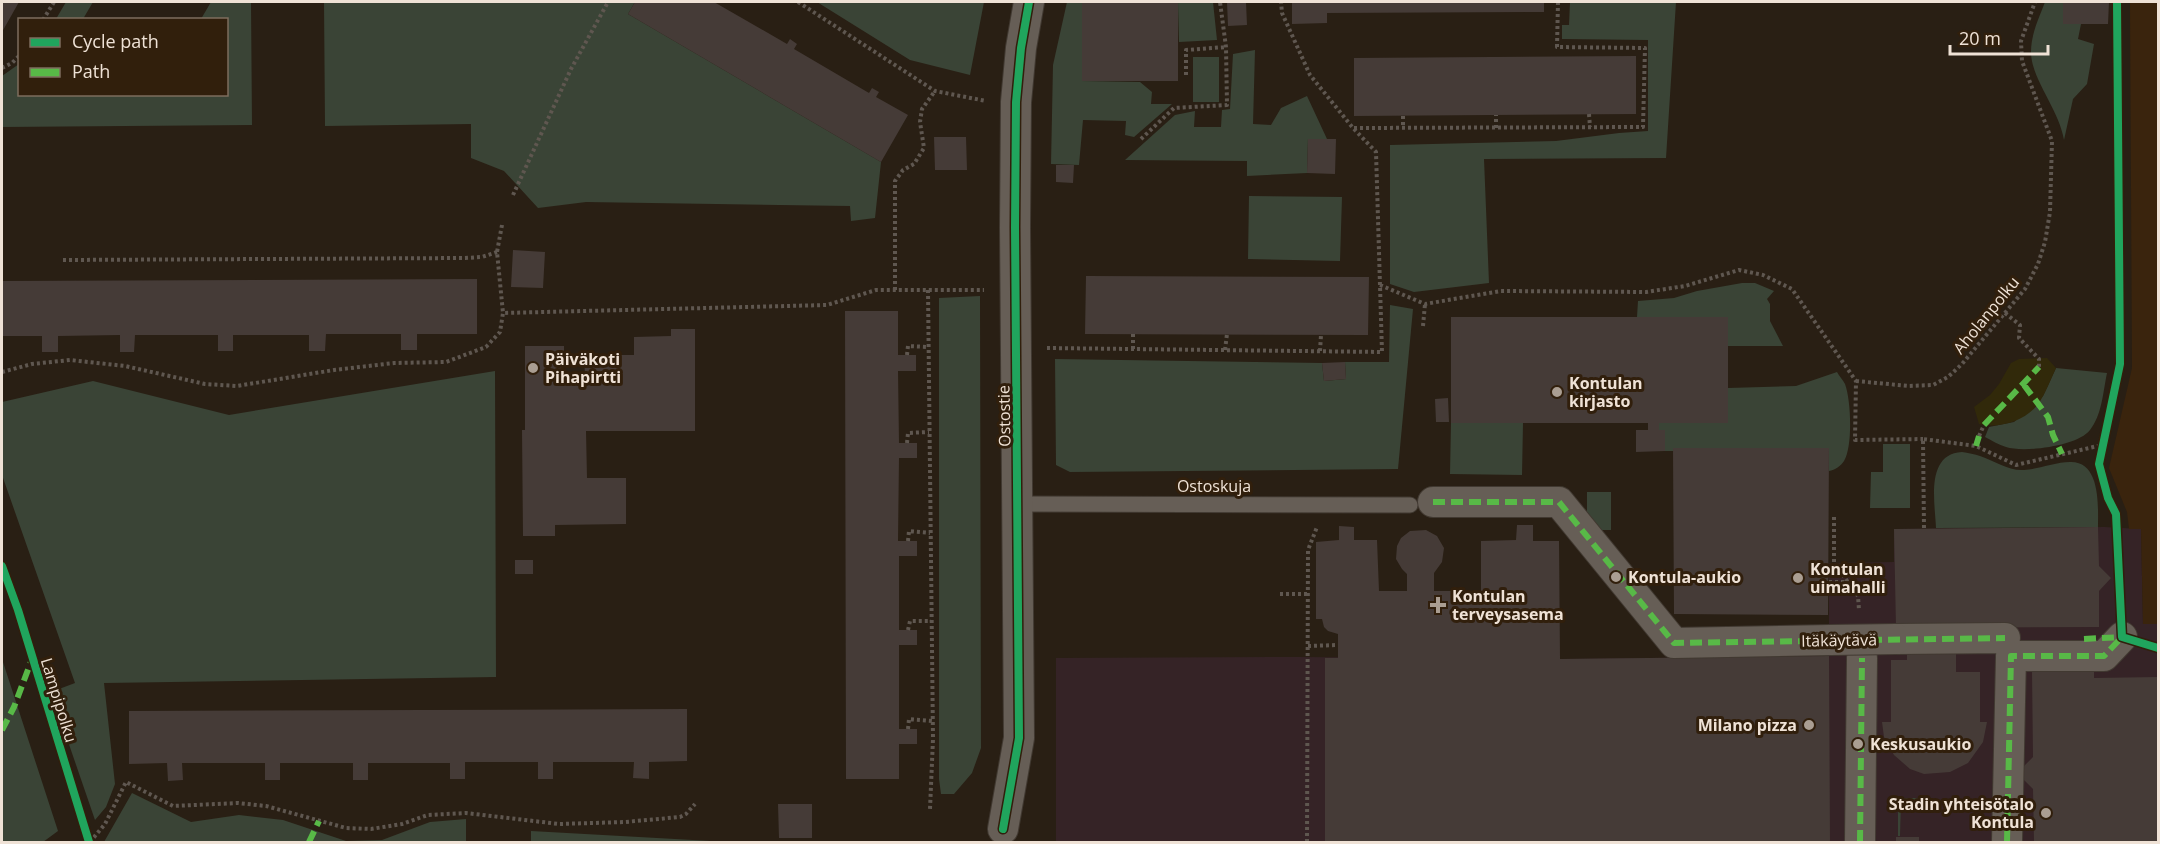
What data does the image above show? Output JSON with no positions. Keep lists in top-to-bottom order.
{
  "streets": {
    "street": ["Ostostie", "Itäkäytävä"],
    "lane": ["Ostoskuja"],
    "path": ["Aholanpolku"],
    "cycle path": ["Lampipolku"]
  },
  "crossings": [
    ["Ostostie", "Ostoskuja"],
    ["Ostoskuja", "Itäkäytävä"]
  ],
  "places": {
    "other": [
      "Päiväkoti Pihapirtti",
      "Kontulan kirjasto",
      "Kontula-aukio",
      "Kontulan uimahalli",
      "Milano pizza",
      "Keskusaukio",
      "Stadin yhteisötalo Kontula"
    ],
    "health": ["Kontulan terveysasema"]
  },
  "legend": ["Cycle path", "Path"],
  "scale_bar": "20 m"
}
